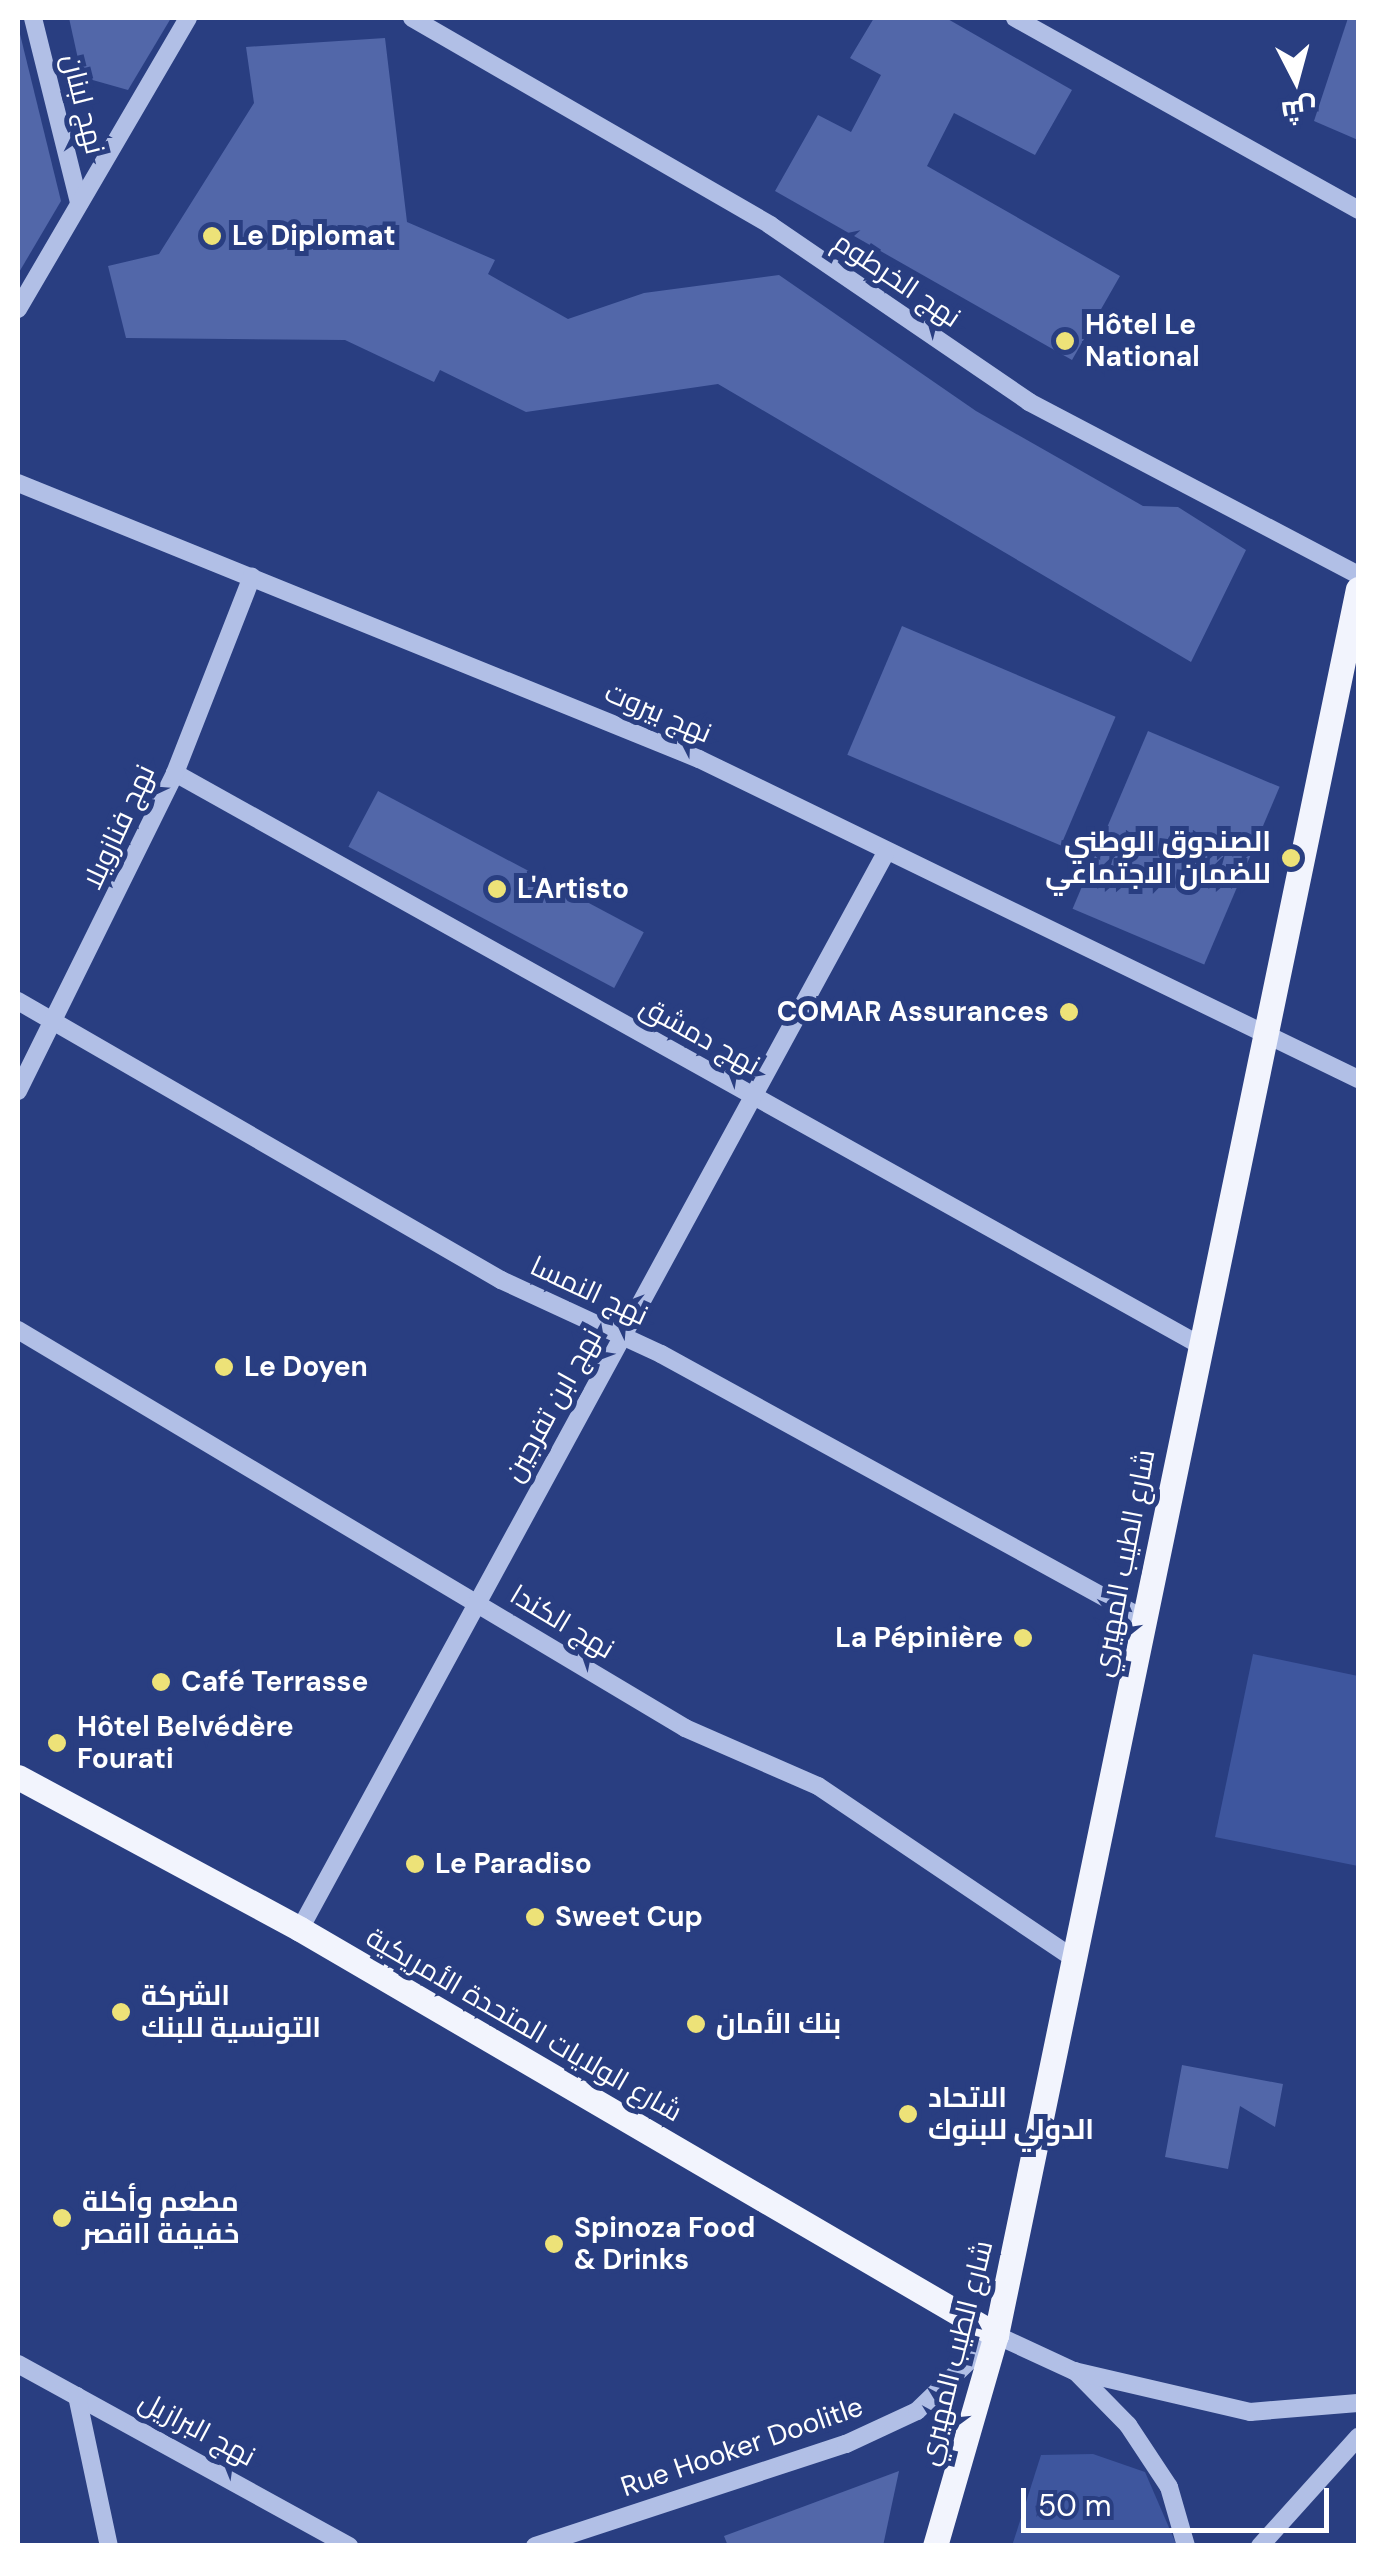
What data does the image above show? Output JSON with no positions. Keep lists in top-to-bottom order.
{
  "streets": {
    "main road": ["شارع الطيب المهيري", "شارع الولايات المتحدة الأمريكية"],
    "street": [
      "نهج لبنان",
      "نهج الخرطوم",
      "نهج بيروت",
      "نهج فنازويلا",
      "نهج دمشق",
      "نهج النمسا",
      "نهج ابن تفرجين",
      "نهج الكندا",
      "نهج البرازيل",
      "Rue Hooker Doolitle"
    ]
  },
  "crossings": [
    ["نهج بيروت", "نهج فنازويلا"],
    ["نهج بيروت", "نهج ابن تفرجين"],
    ["نهج بيروت", "شارع الطيب المهيري"],
    ["نهج فنازويلا", "نهج دمشق"],
    ["نهج فنازويلا", "نهج النمسا"],
    ["نهج دمشق", "نهج ابن تفرجين"],
    ["نهج دمشق", "شارع الطيب المهيري"],
    ["نهج النمسا", "نهج ابن تفرجين"],
    ["نهج النمسا", "شارع الطيب المهيري"],
    ["نهج ابن تفرجين", "نهج الكندا"],
    ["نهج ابن تفرجين", "شارع الولايات المتحدة الأمريكية"],
    ["شارع الطيب المهيري", "نهج الكندا"],
    ["شارع الطيب المهيري", "شارع الولايات المتحدة الأمريكية"],
    ["شارع الطيب المهيري", "Rue Hooker Doolitle"],
    ["شارع الولايات المتحدة الأمريكية", "Rue Hooker Doolitle"]
  ],
  "places": [
    "Le Diplomat",
    "Hôtel Le National",
    "الصندوق الوطني للضمان الاجتماعي",
    "L'Artisto",
    "COMAR Assurances",
    "Le Doyen",
    "La Pépinière",
    "Café Terrasse",
    "Hôtel Belvédère Fourati",
    "Le Paradiso",
    "Sweet Cup",
    "الشركة التونسية للبنك",
    "بنك الأمان",
    "الاتحاد الدولي للبنوك",
    "مطعم وأكلة خفيفة ااقصر",
    "Spinoza Food & Drinks"
  ],
  "scale_bar": "50 m",
  "north": "bottom"
}
